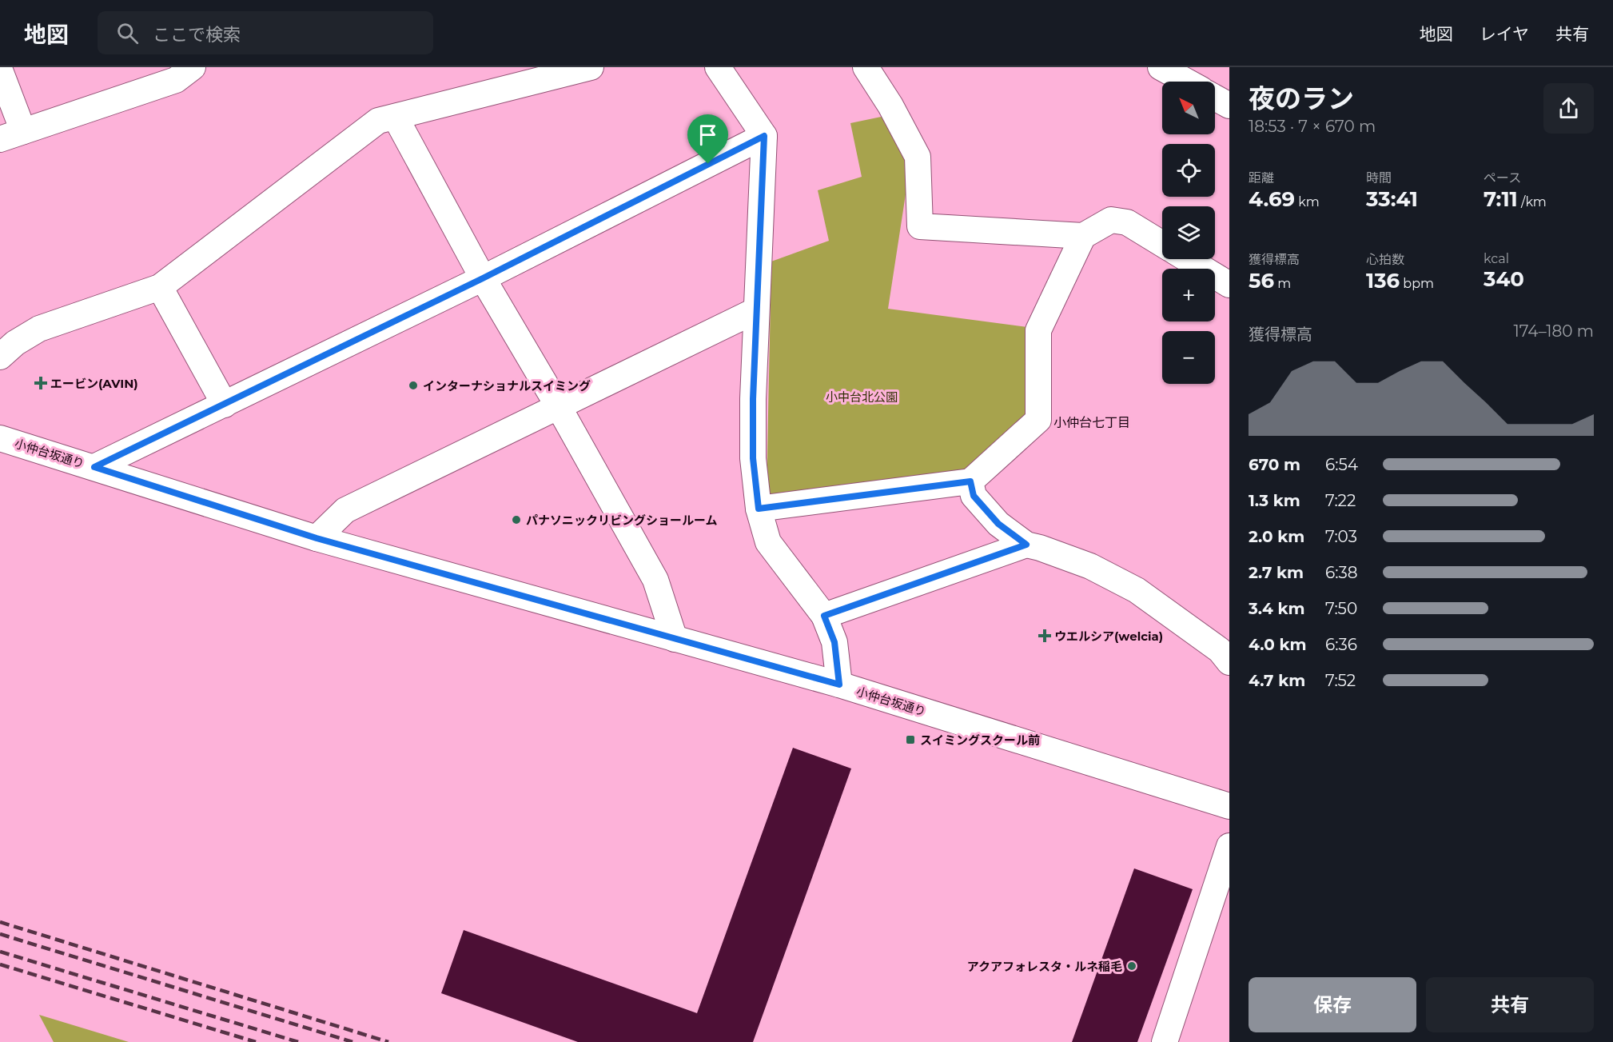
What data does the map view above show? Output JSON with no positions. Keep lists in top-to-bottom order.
{
  "streets": {
    "street": ["小仲台坂通り"]
  },
  "districts": ["小仲台七丁目"],
  "parks": ["小中台北公園"],
  "places": {
    "health": ["エービン(AVIN)", "ウエルシア(welcia)"],
    "other": ["インターナショナルスイミング", "パナソニックリビングショールーム", "アクアフォレスタ・ルネ稲毛"],
    "transit": ["スイミングスクール前"]
  },
  "north": "top left",
  "page": {
    "header": "地図",
    "search": "ここで検索",
    "nav": ["地図", "レイヤ", "共有"],
    "heading": ["夜のラン", "18:53 · 7 × 670 m"],
    "map_buttons": ["+", "−"],
    "stats": [
      ["距離", "4.69 km"],
      ["時間", "33:41"],
      ["ペース", "7:11 /km"],
      ["獲得標高", "56 m"],
      ["心拍数", "136 bpm"],
      ["kcal", "340"]
    ],
    "chart": ["獲得標高", "174–180 m"],
    "list": [
      {
        "name": "670 m",
        "note": "6:54"
      },
      {
        "name": "1.3 km",
        "note": "7:22"
      },
      {
        "name": "2.0 km",
        "note": "7:03"
      },
      {
        "name": "2.7 km",
        "note": "6:38"
      },
      {
        "name": "3.4 km",
        "note": "7:50"
      },
      {
        "name": "4.0 km",
        "note": "6:36"
      },
      {
        "name": "4.7 km",
        "note": "7:52"
      }
    ],
    "buttons": ["保存", "共有"]
  }
}
